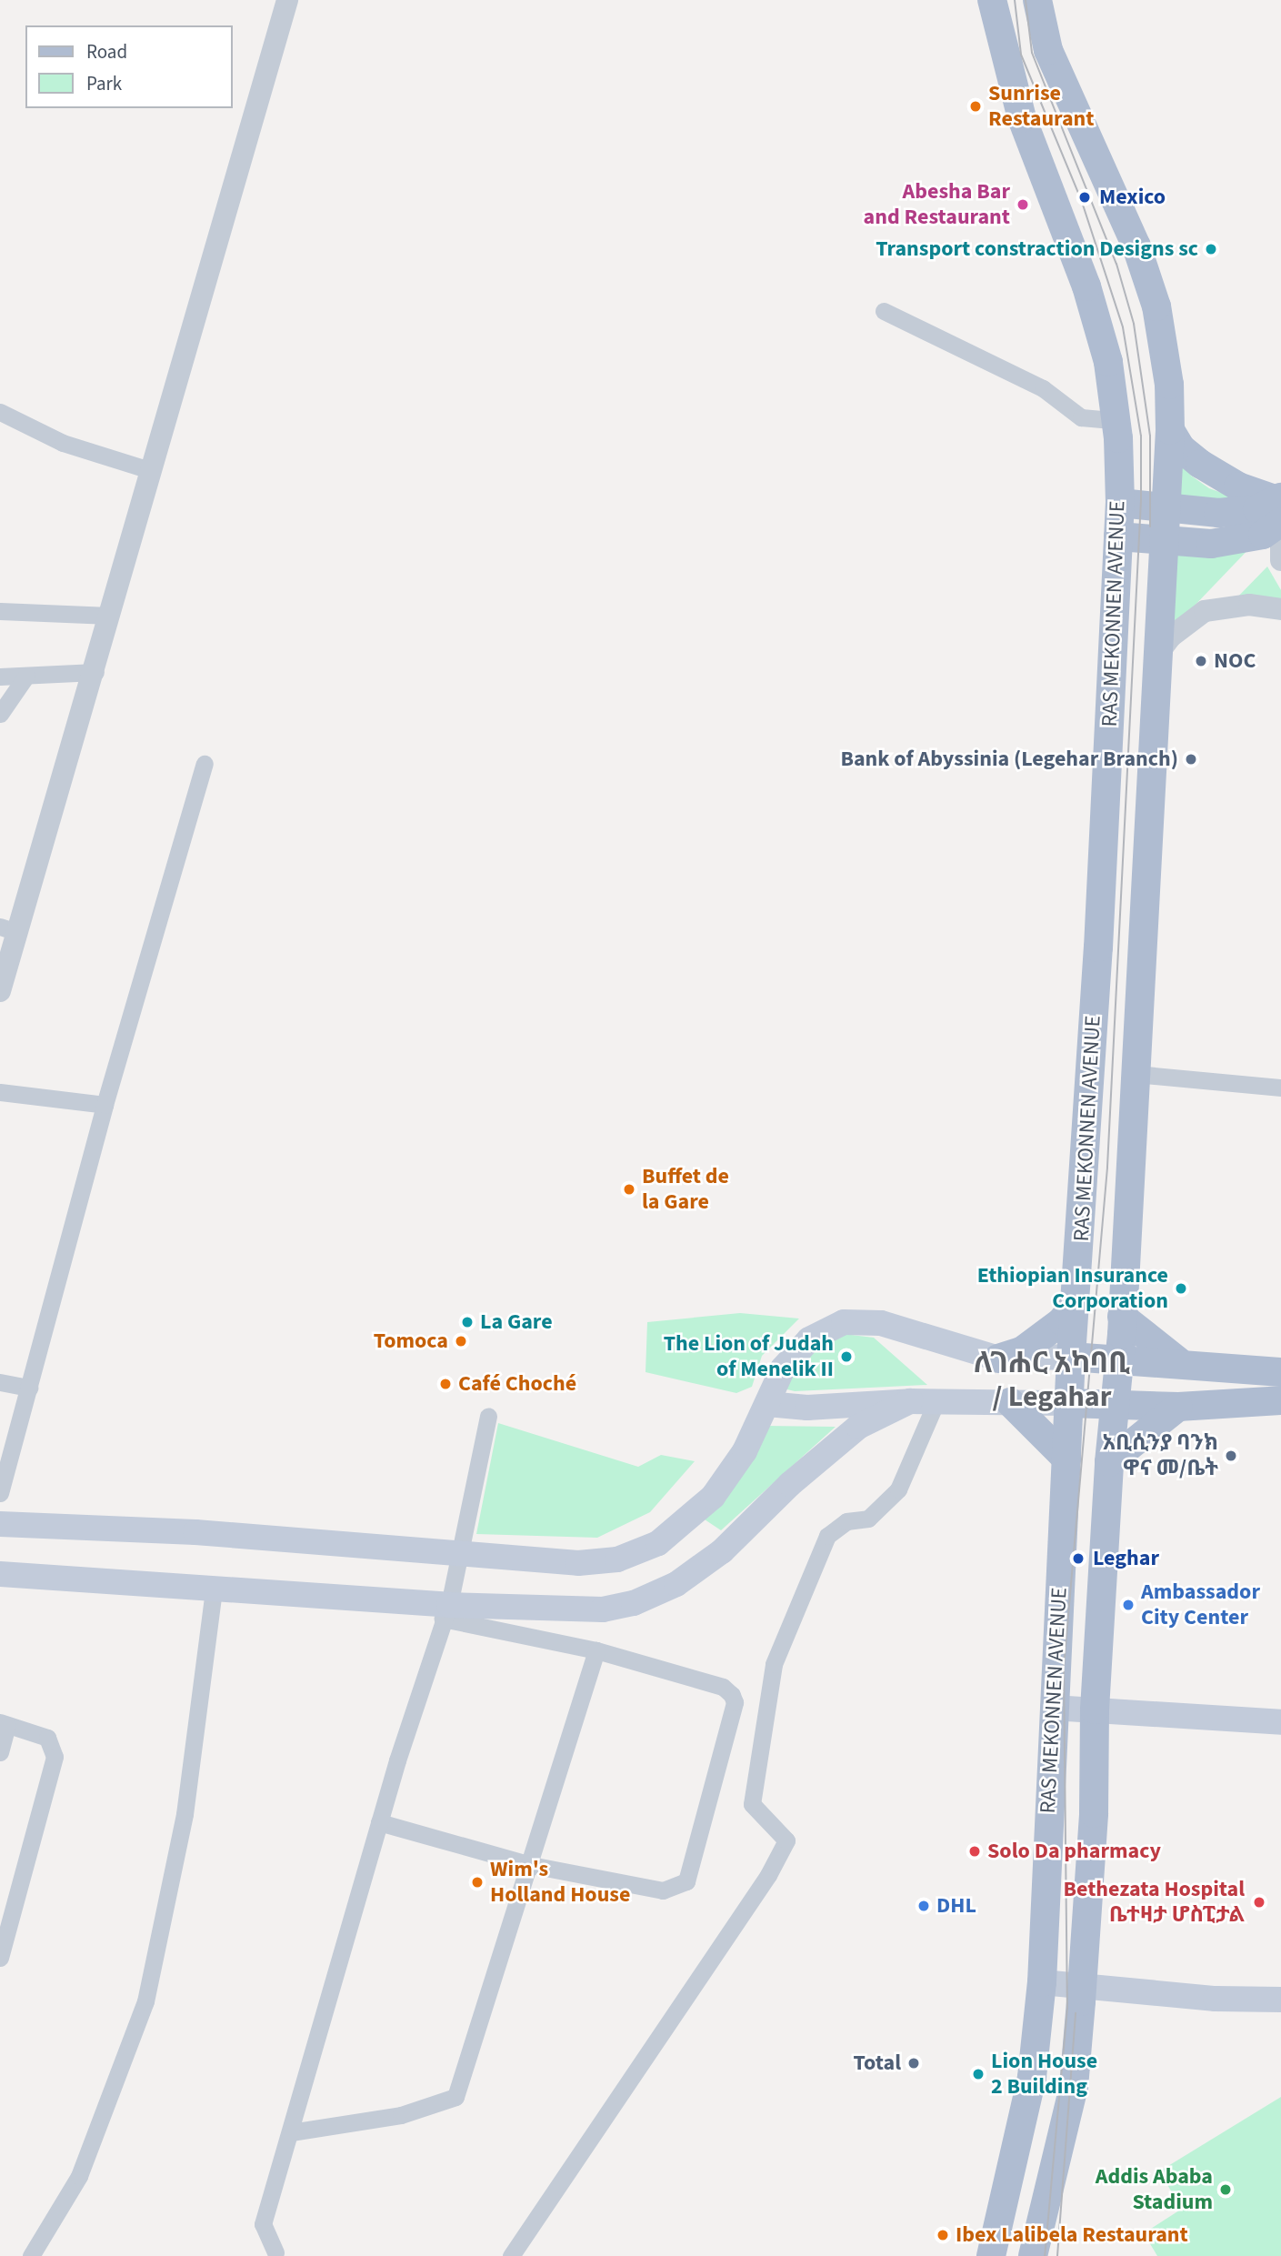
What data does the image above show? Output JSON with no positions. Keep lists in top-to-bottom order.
{
  "streets": {
    "main road": ["RAS MEKONNEN AVENUE"]
  },
  "districts": ["ለገሐር አካባቢ / Legahar"],
  "places": [
    "Sunrise Restaurant",
    "Mexico",
    "Abesha Bar and Restaurant",
    "Transport constraction Designs sc",
    "NOC",
    "Bank of Abyssinia (Legehar Branch)",
    "Buffet de la Gare",
    "Ethiopian Insurance Corporation",
    "La Gare",
    "Tomoca",
    "The Lion of Judah of Menelik II",
    "Café Choché",
    "አቢሲንያ ባንክ ዋና መ/ቤት",
    "Leghar",
    "Ambassador City Center",
    "Solo Da pharmacy",
    "Wim's Holland House",
    "Bethezata Hospital ቤተዛታ ሆስፒታል",
    "DHL",
    "Total",
    "Lion House 2 Building",
    "Addis Ababa Stadium",
    "Ibex Lalibela Restaurant"
  ],
  "legend": ["Road", "Park"]
}
